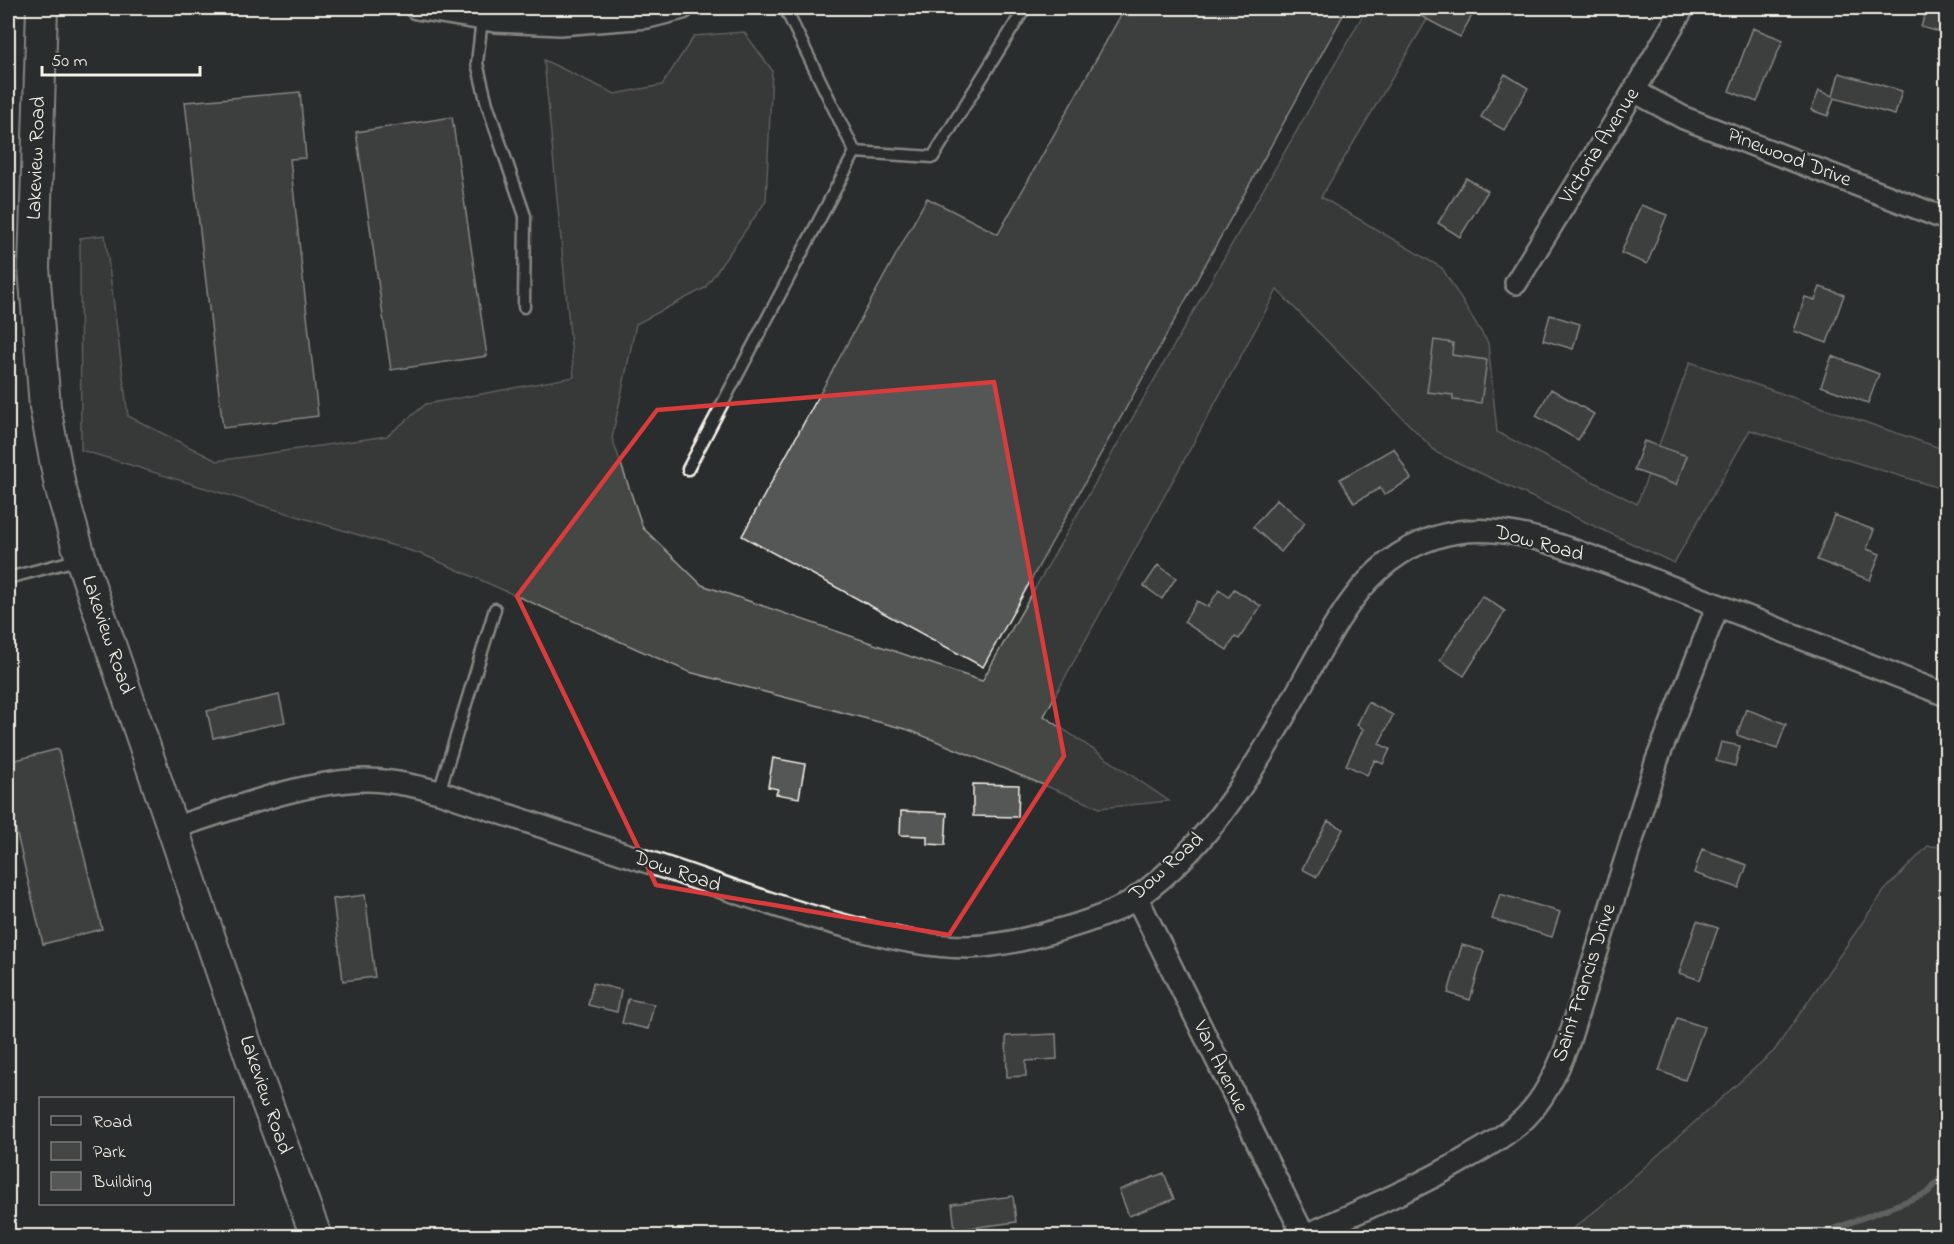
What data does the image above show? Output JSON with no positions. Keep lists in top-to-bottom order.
{
  "streets": {
    "main road": ["Lakeview Road"],
    "street": [
      "Victoria Avenue",
      "Pinewood Drive",
      "Dow Road",
      "Saint Francis Drive",
      "Van Avenue"
    ]
  },
  "crossings": [
    ["Victoria Avenue", "Pinewood Drive"],
    ["Lakeview Road", "Dow Road"],
    ["Dow Road", "Saint Francis Drive"],
    ["Dow Road", "Van Avenue"],
    ["Saint Francis Drive", "Van Avenue"]
  ],
  "legend": ["Road", "Park", "Building"],
  "scale_bar": "50 m"
}
